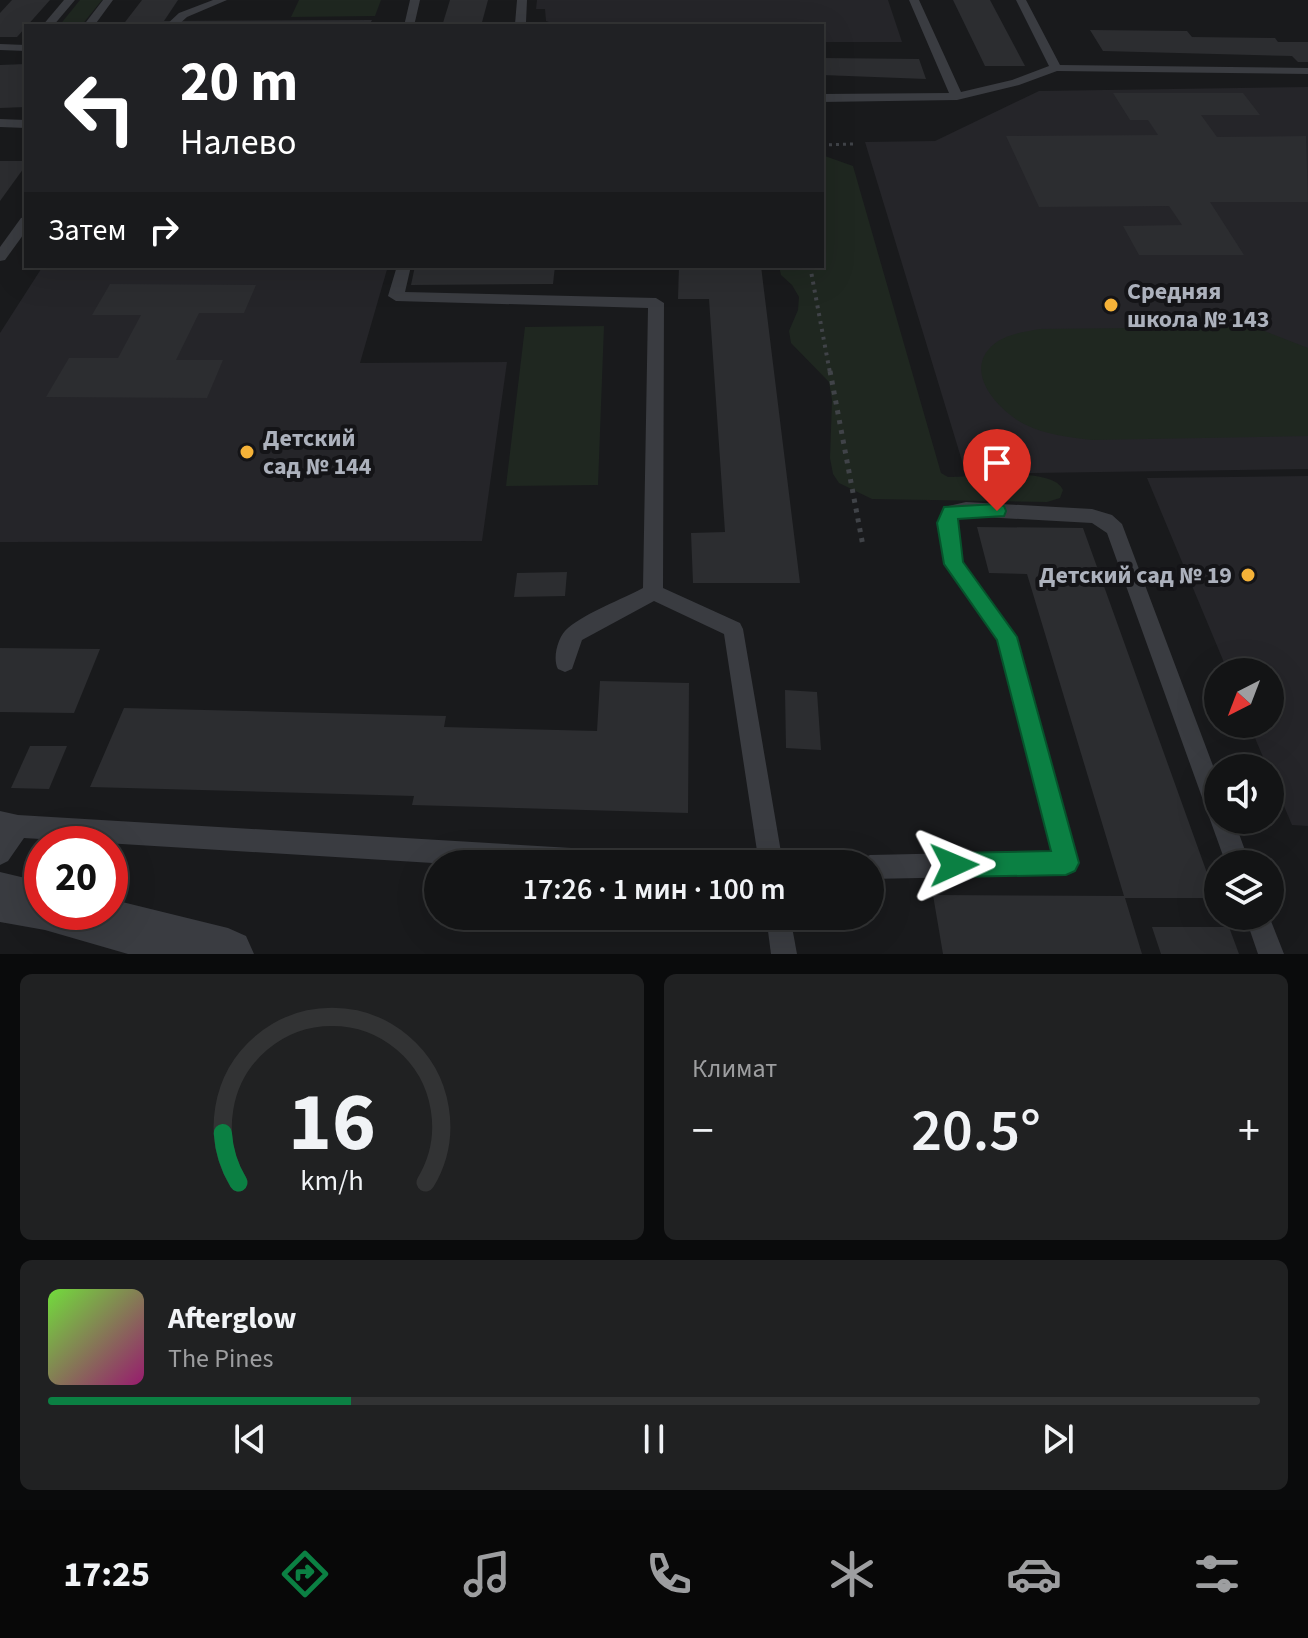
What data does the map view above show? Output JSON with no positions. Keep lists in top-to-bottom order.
{
  "places": ["Средняя школа № 143", "Детский сад № 144", "Детский сад № 19"],
  "north": "bottom left",
  "page": {
    "turn": ["20 m", "Налево"],
    "then": "Затем",
    "limit": "20",
    "trip": "17:26 · 1 мин · 100 m",
    "tile": "Климат",
    "heat": ["−", "20.5°", "+"],
    "song": ["Afterglow", "The Pines"],
    "tabs": "17:25",
    "gauge": ["16", "km/h"]
  }
}
